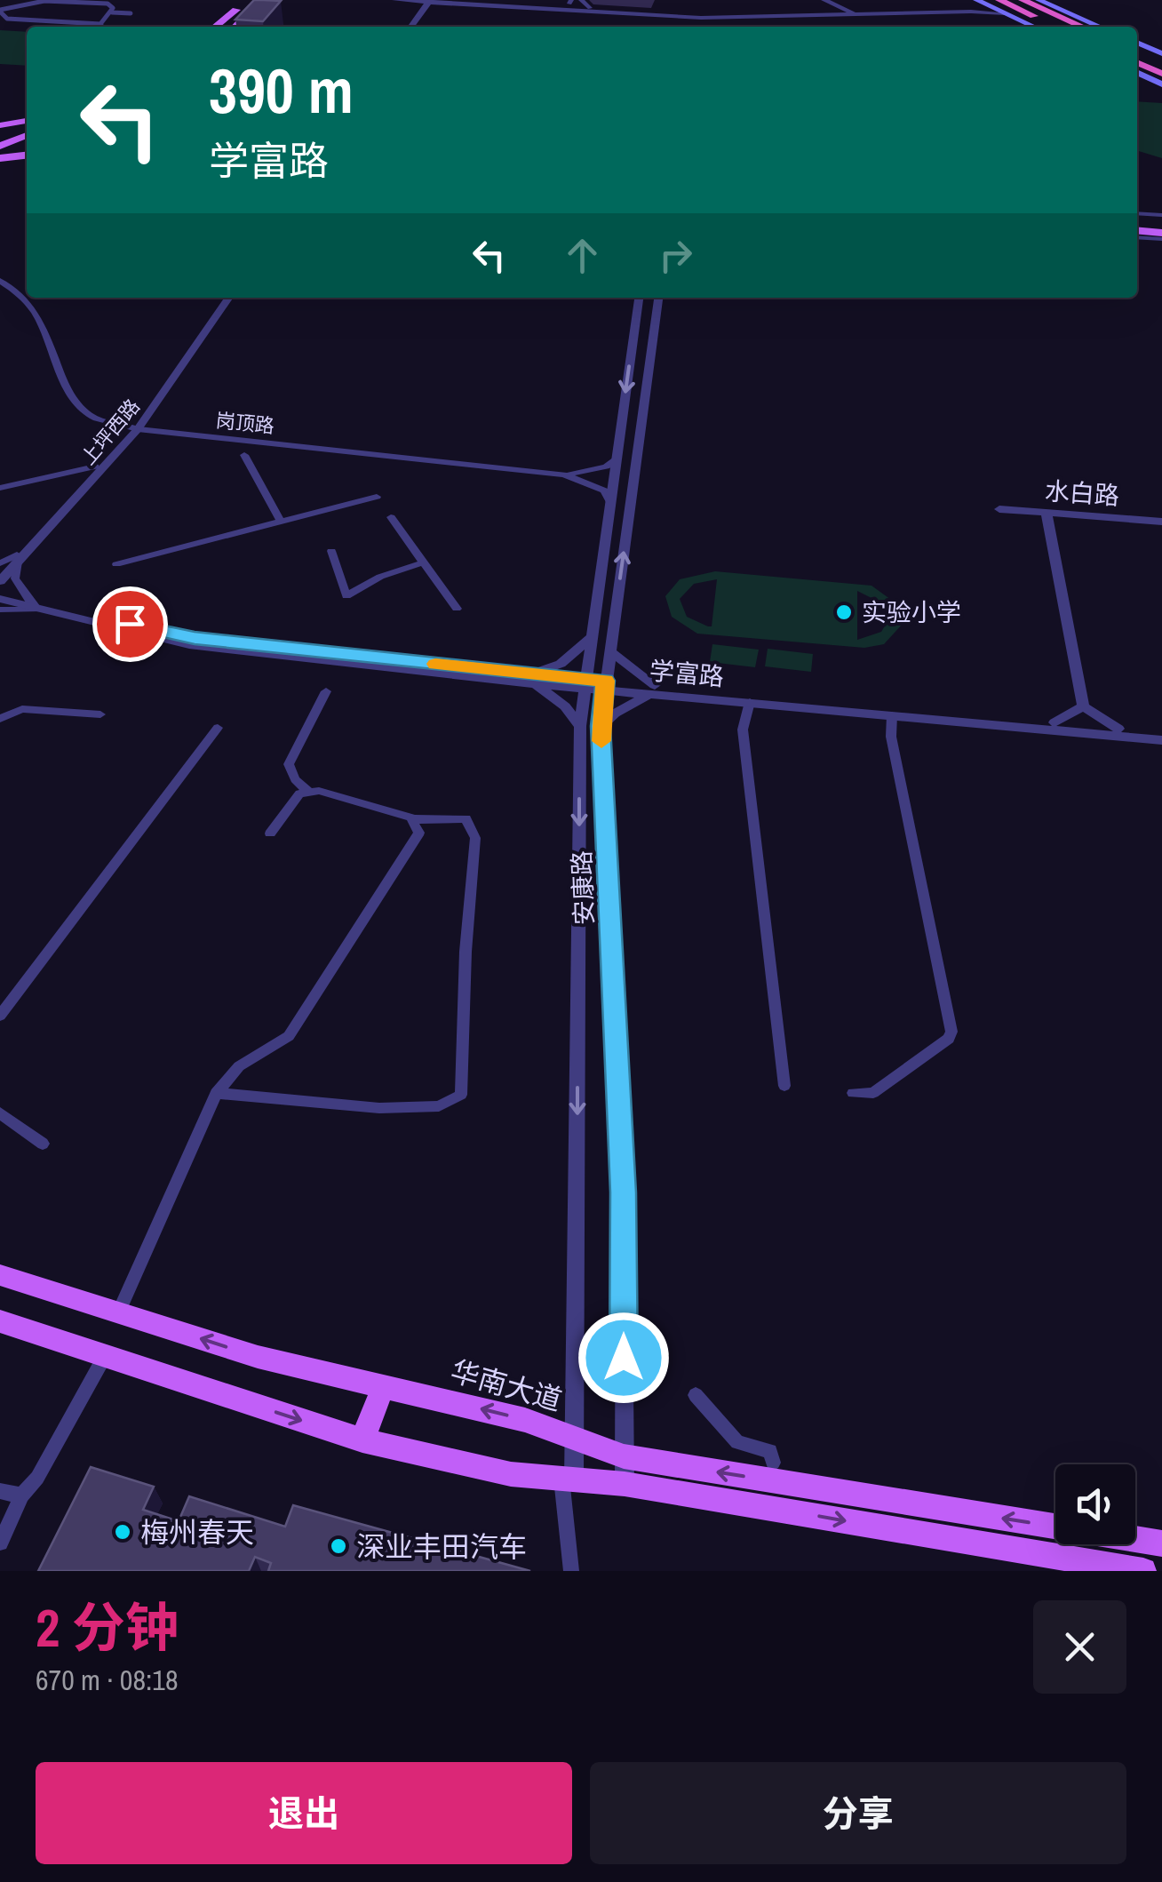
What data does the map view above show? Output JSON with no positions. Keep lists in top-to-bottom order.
{
  "streets": {
    "main road": ["华南大道"],
    "street": [
      "岗顶路",
      "上坪西路",
      "水白路",
      "学富路",
      "安康路"
    ]
  },
  "crossings": [
    ["岗顶路", "上坪西路"],
    ["学富路", "安康路"],
    ["安康路", "华南大道"]
  ],
  "places": ["实验小学", "梅州春天", "深业丰田汽车"],
  "page": {
    "turn": ["390 m", "学富路"],
    "heading": ["2 分钟", "670 m · 08:18"],
    "buttons": ["退出", "分享"]
  }
}
